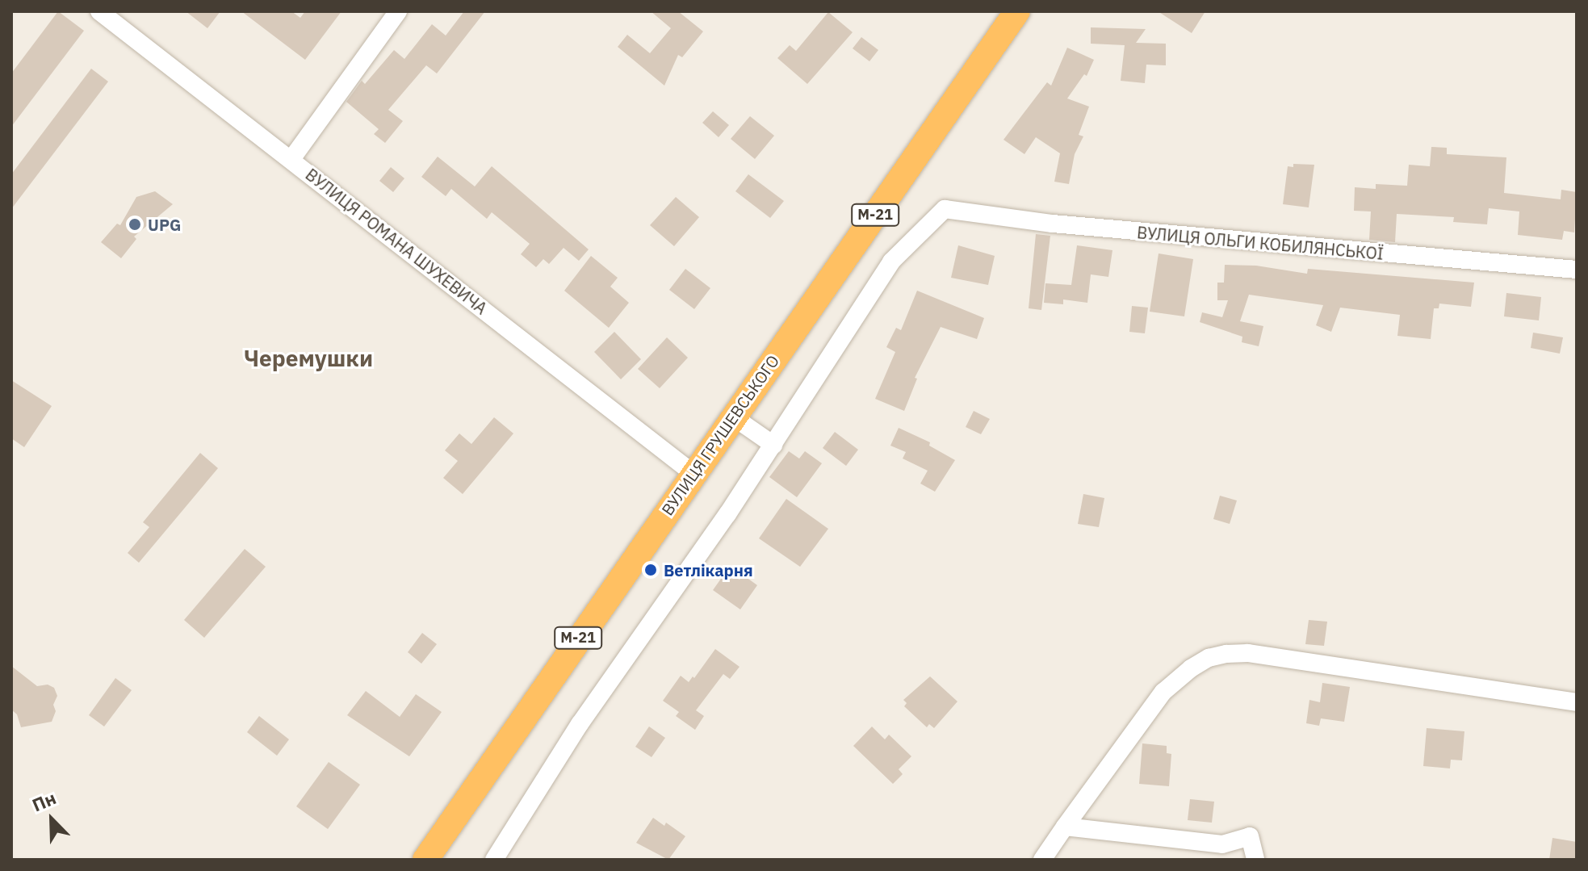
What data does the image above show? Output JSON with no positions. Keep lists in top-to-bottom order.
{
  "streets": {
    "highway": ["М-21", "ВУЛИЦЯ ГРУШЕВСЬКОГО"],
    "street": ["ВУЛИЦЯ РОМАНА ШУХЕВИЧА", "ВУЛИЦЯ ОЛЬГИ КОБИЛЯНСЬКОЇ"]
  },
  "crossings": [
    ["ВУЛИЦЯ РОМАНА ШУХЕВИЧА", "ВУЛИЦЯ ГРУШЕВСЬКОГО"]
  ],
  "districts": ["Черемушки"],
  "places": ["UPG", "Ветлікарня"],
  "north": "top left"
}
